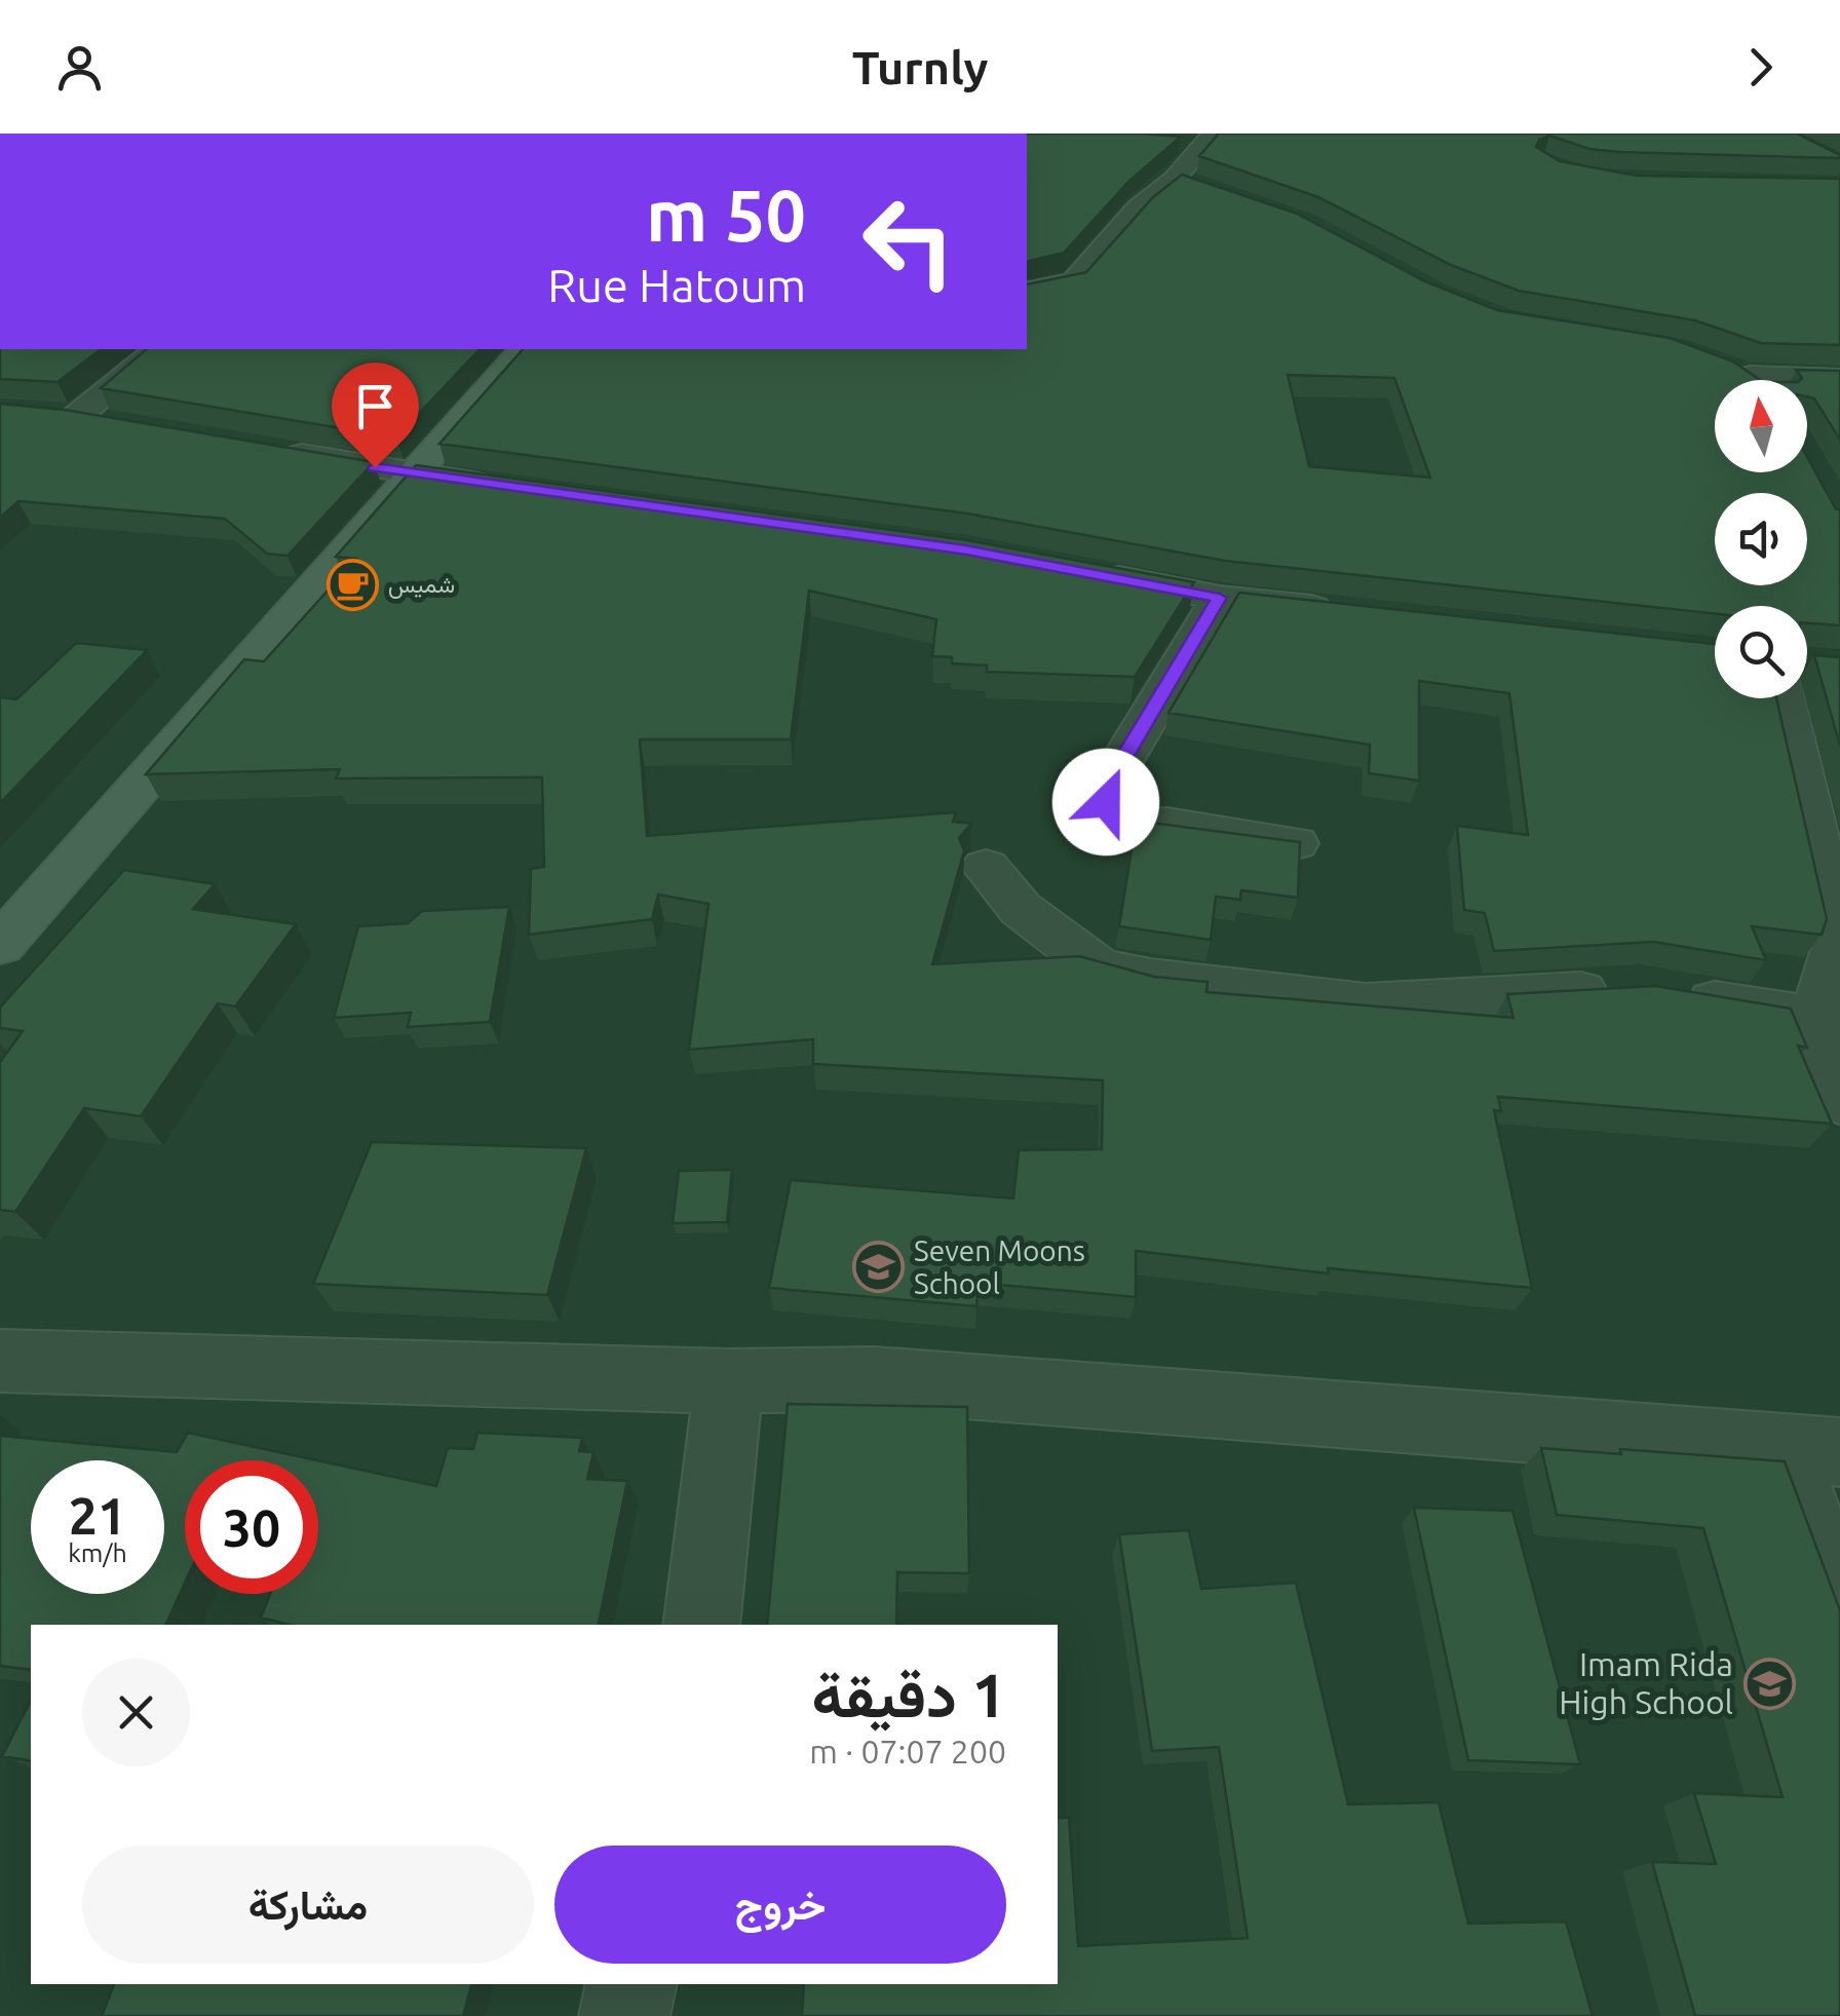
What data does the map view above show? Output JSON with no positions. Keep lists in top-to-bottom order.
{
  "places": {
    "cafe": ["شميس"],
    "school or university": ["Seven Moons School", "Imam Rida High School"]
  },
  "north": "top",
  "page": {
    "header": "Turnly",
    "turn": ["50 m", "Rue Hatoum"],
    "speed": "21 km/h",
    "limit": "30",
    "heading": ["1 دقيقة", "200 m · 07:07"],
    "buttons": ["خروج", "مشاركة"]
  }
}
